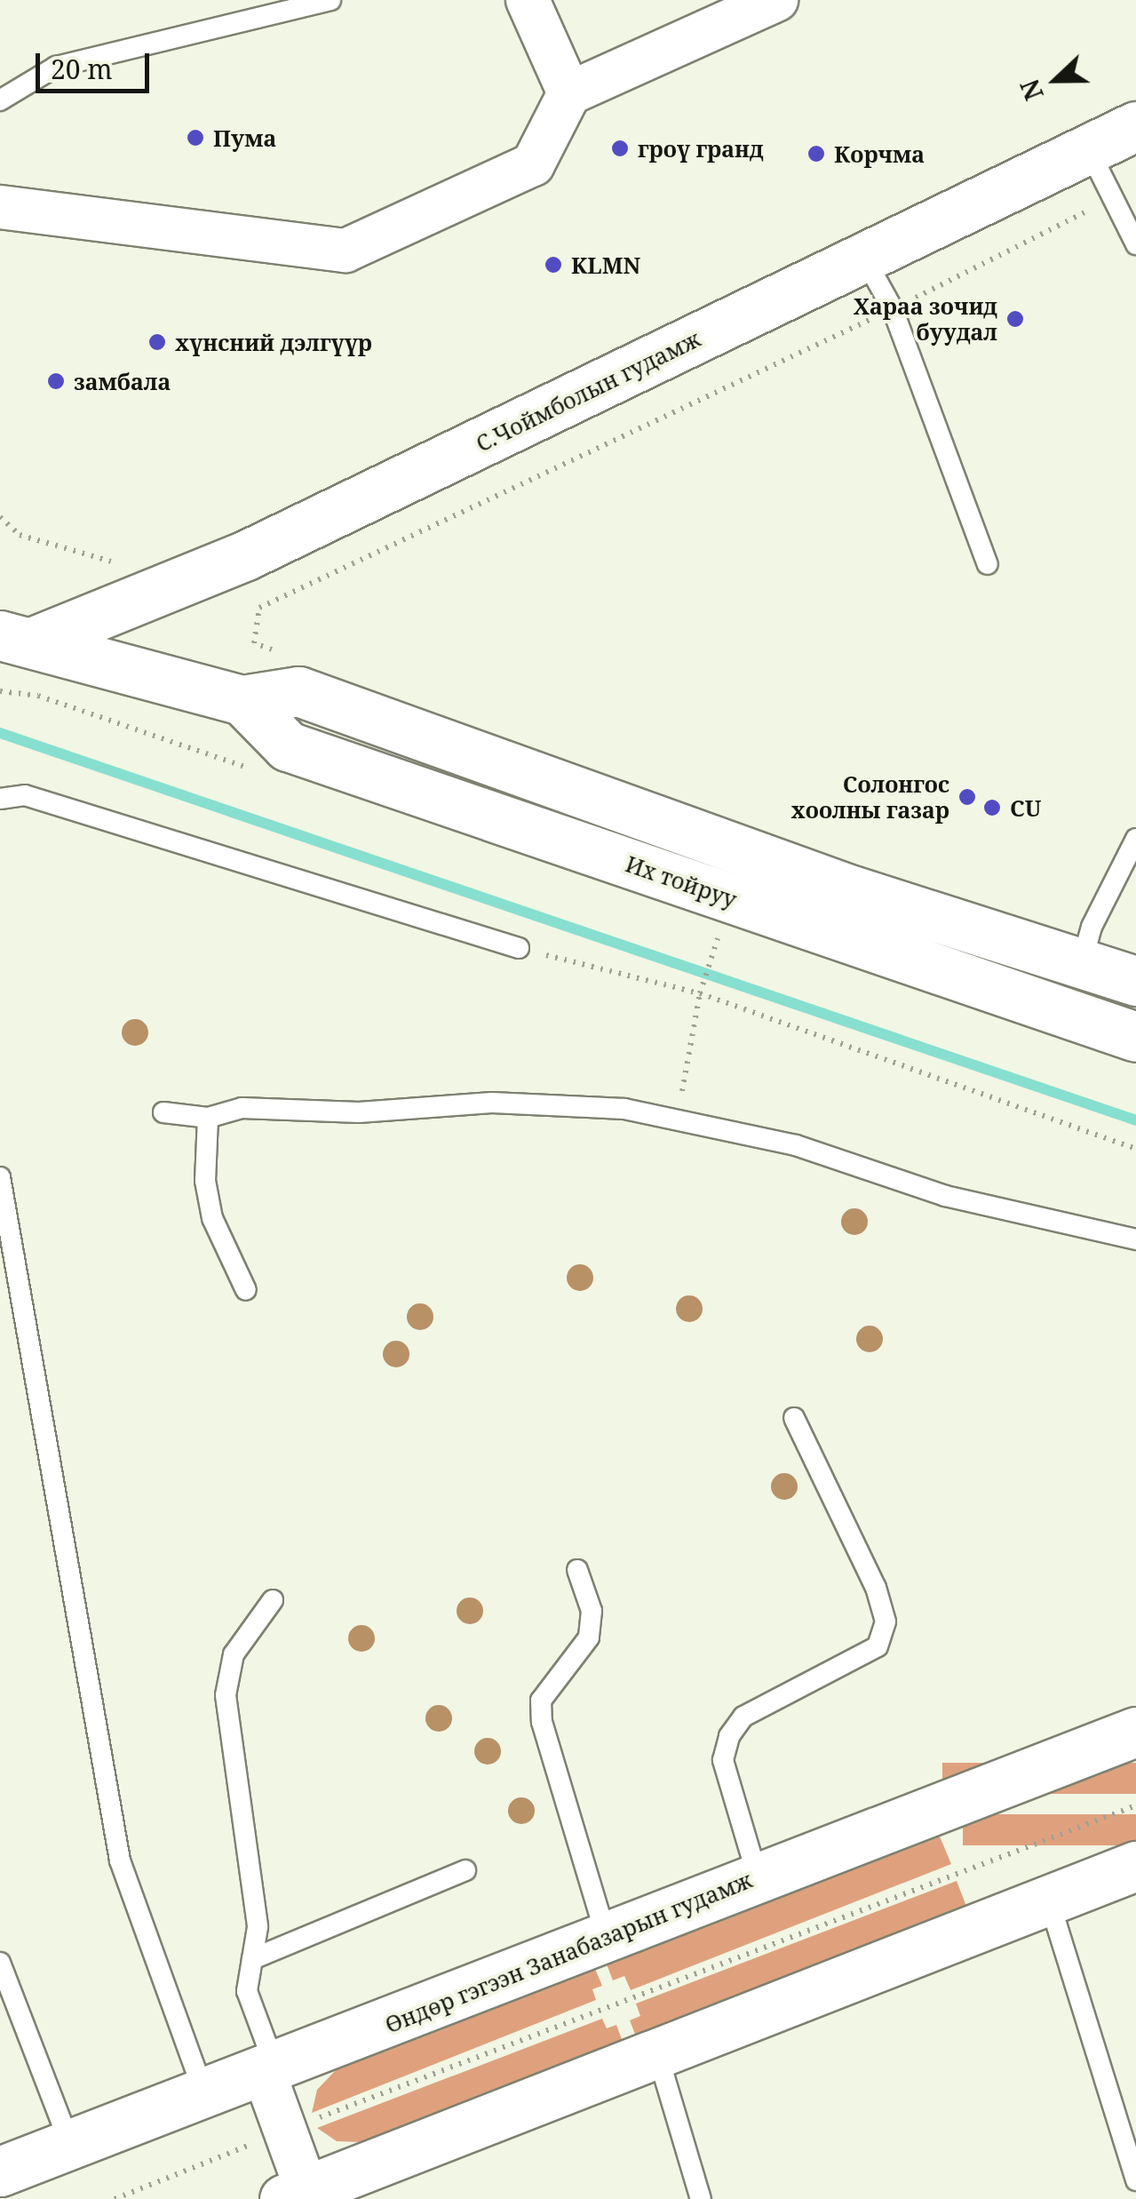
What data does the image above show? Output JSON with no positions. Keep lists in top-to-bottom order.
{
  "streets": {
    "main road": ["С.Чоймболын гудамж", "Их тойруу", "Өндөр гэгээн Занабазарын гудамж"]
  },
  "crossings": [
    ["С.Чоймболын гудамж", "Их тойруу"]
  ],
  "places": [
    "Пума",
    "гроү гранд",
    "Корчма",
    "KLMN",
    "Хараа зочид буудал",
    "хүнсний дэлгүүр",
    "замбала",
    "Солонгос хоолны газар",
    "CU"
  ],
  "scale_bar": "20 m",
  "north": "left"
}
